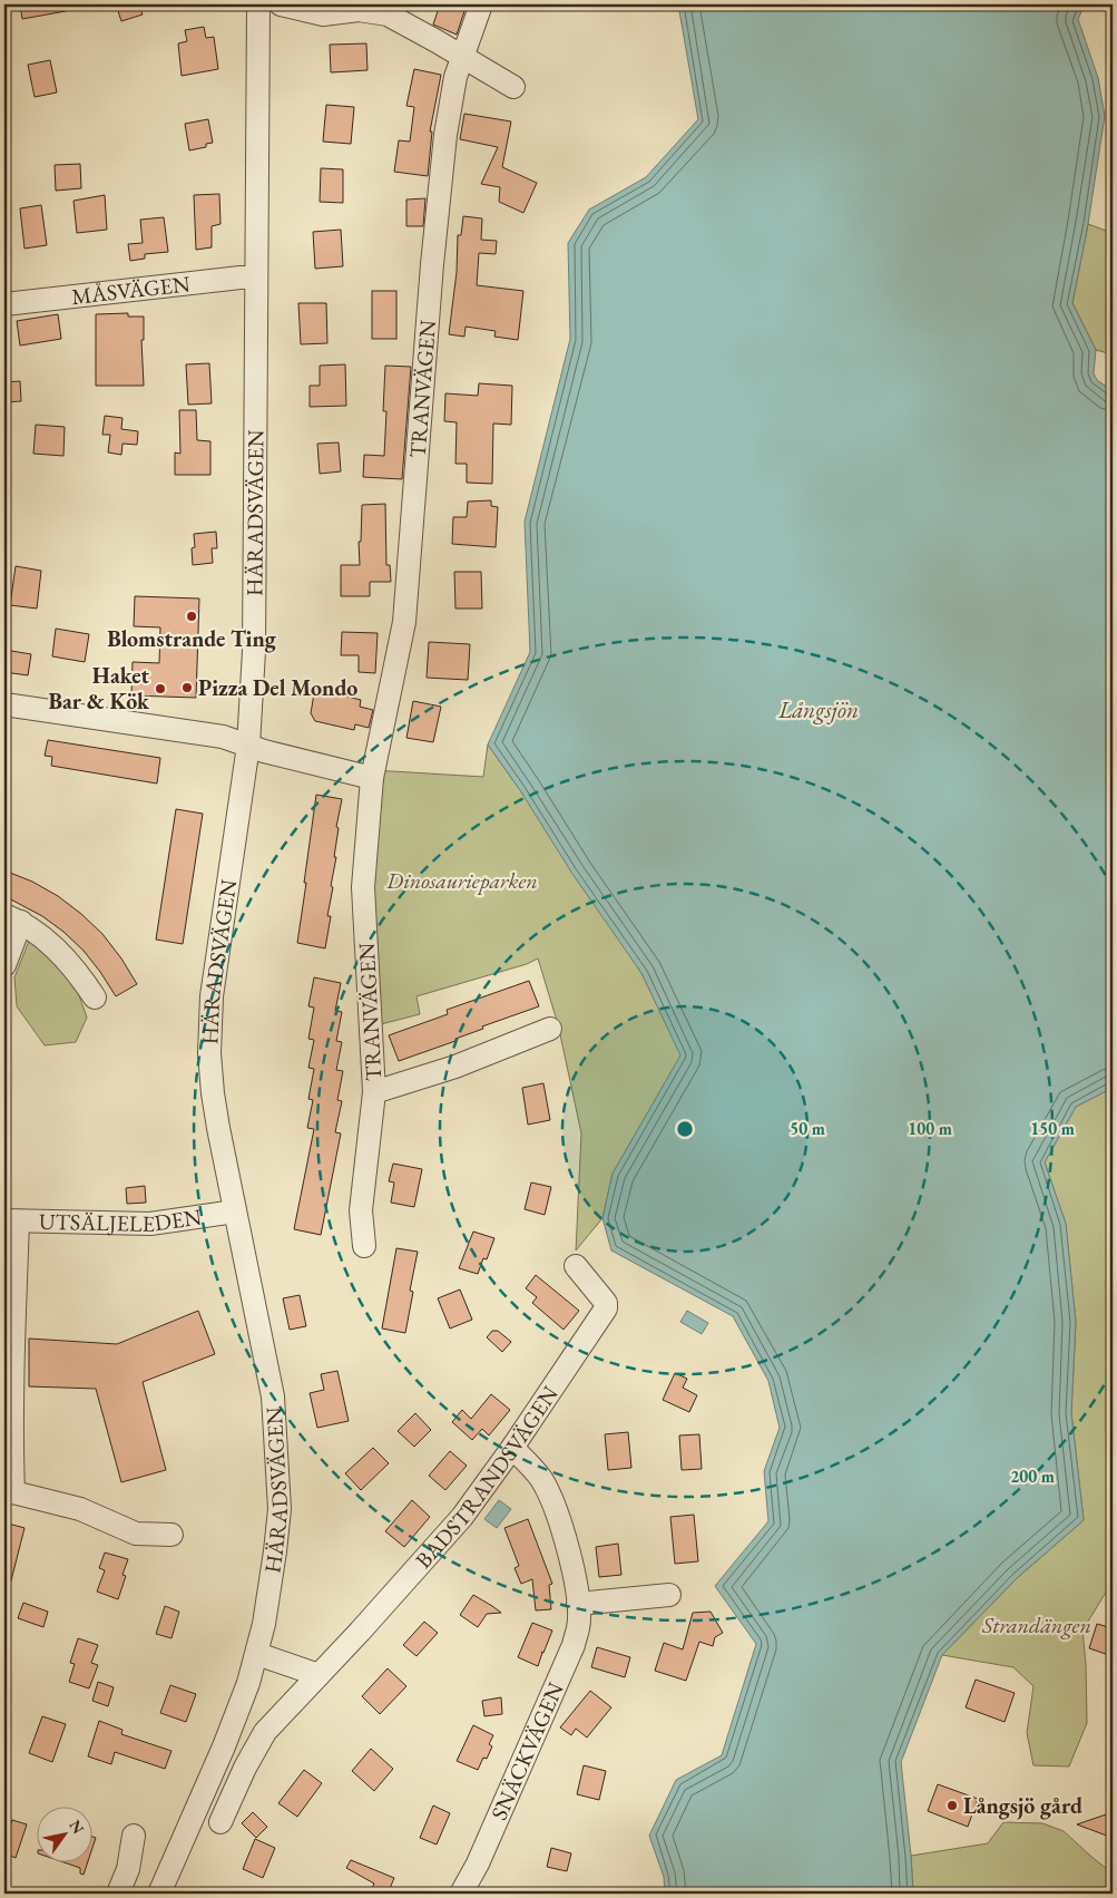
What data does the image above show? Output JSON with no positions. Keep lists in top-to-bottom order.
{
  "streets": {
    "street": [
      "MÅSVÄGEN",
      "TRANVÄGEN",
      "HÄRADSVÄGEN",
      "UTSÄLJELEDEN",
      "BADSTRANDSVÄGEN",
      "SNÄCKVÄGEN"
    ]
  },
  "crossings": [
    ["MÅSVÄGEN", "HÄRADSVÄGEN"],
    ["HÄRADSVÄGEN", "UTSÄLJELEDEN"],
    ["BADSTRANDSVÄGEN", "SNÄCKVÄGEN"]
  ],
  "water": ["Långsjön"],
  "parks": ["Dinosaurieparken", "Strandängen"],
  "places": [
    "Blomstrande Ting",
    "Pizza Del Mondo",
    "Haket Bar & Kök",
    "Långsjö gård"
  ],
  "north": "top right",
  "rings": [
    "50 m",
    "100 m",
    "150 m",
    "200 m"
  ]
}
